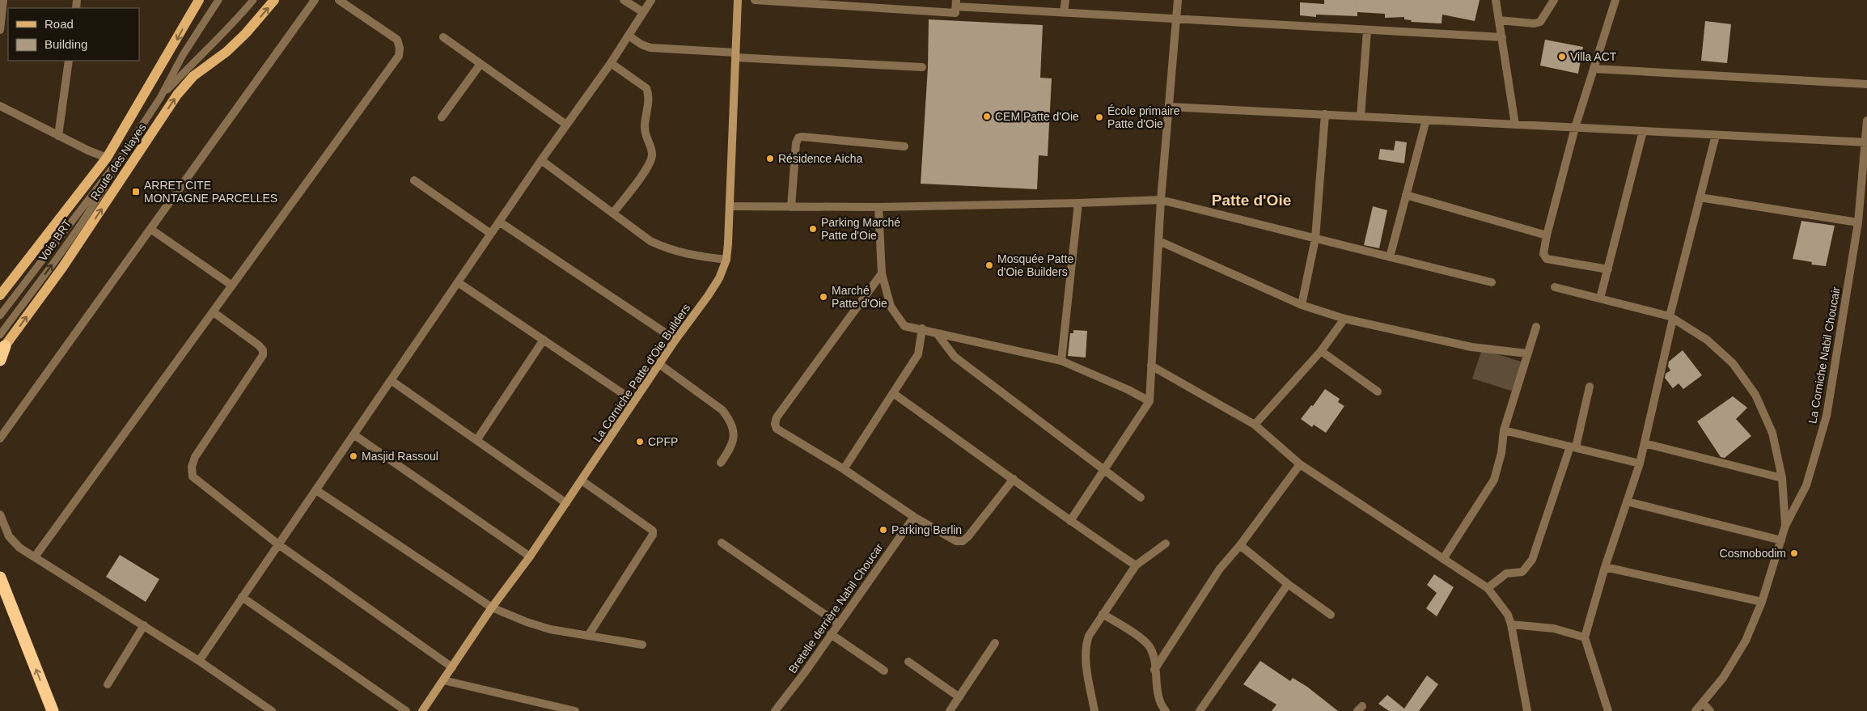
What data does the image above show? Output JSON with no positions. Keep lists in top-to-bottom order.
{
  "streets": {
    "main road": ["Route des Niayes"],
    "street": ["La Corniche Nabil Choucair", "La Corniche Patte d'Oie Builders", "Bretelle derrière Nabil Choucar"],
    "lane": ["Voie BRT"]
  },
  "crossings": [
    ["Route des Niayes", "Voie BRT"]
  ],
  "districts": ["Patte d'Oie"],
  "places": {
    "other": [
      "Villa ACT",
      "CEM Patte d'Oie",
      "École primaire Patte d'Oie",
      "Résidence Aicha",
      "Parking Marché Patte d'Oie",
      "Mosquée Patte d'Oie Builders",
      "Marché Patte d'Oie",
      "CPFP",
      "Masjid Rassoul",
      "Parking Berlin",
      "Cosmobodim"
    ],
    "transit": ["ARRET CITE MONTAGNE PARCELLES"]
  },
  "legend": ["Road", "Building"]
}
